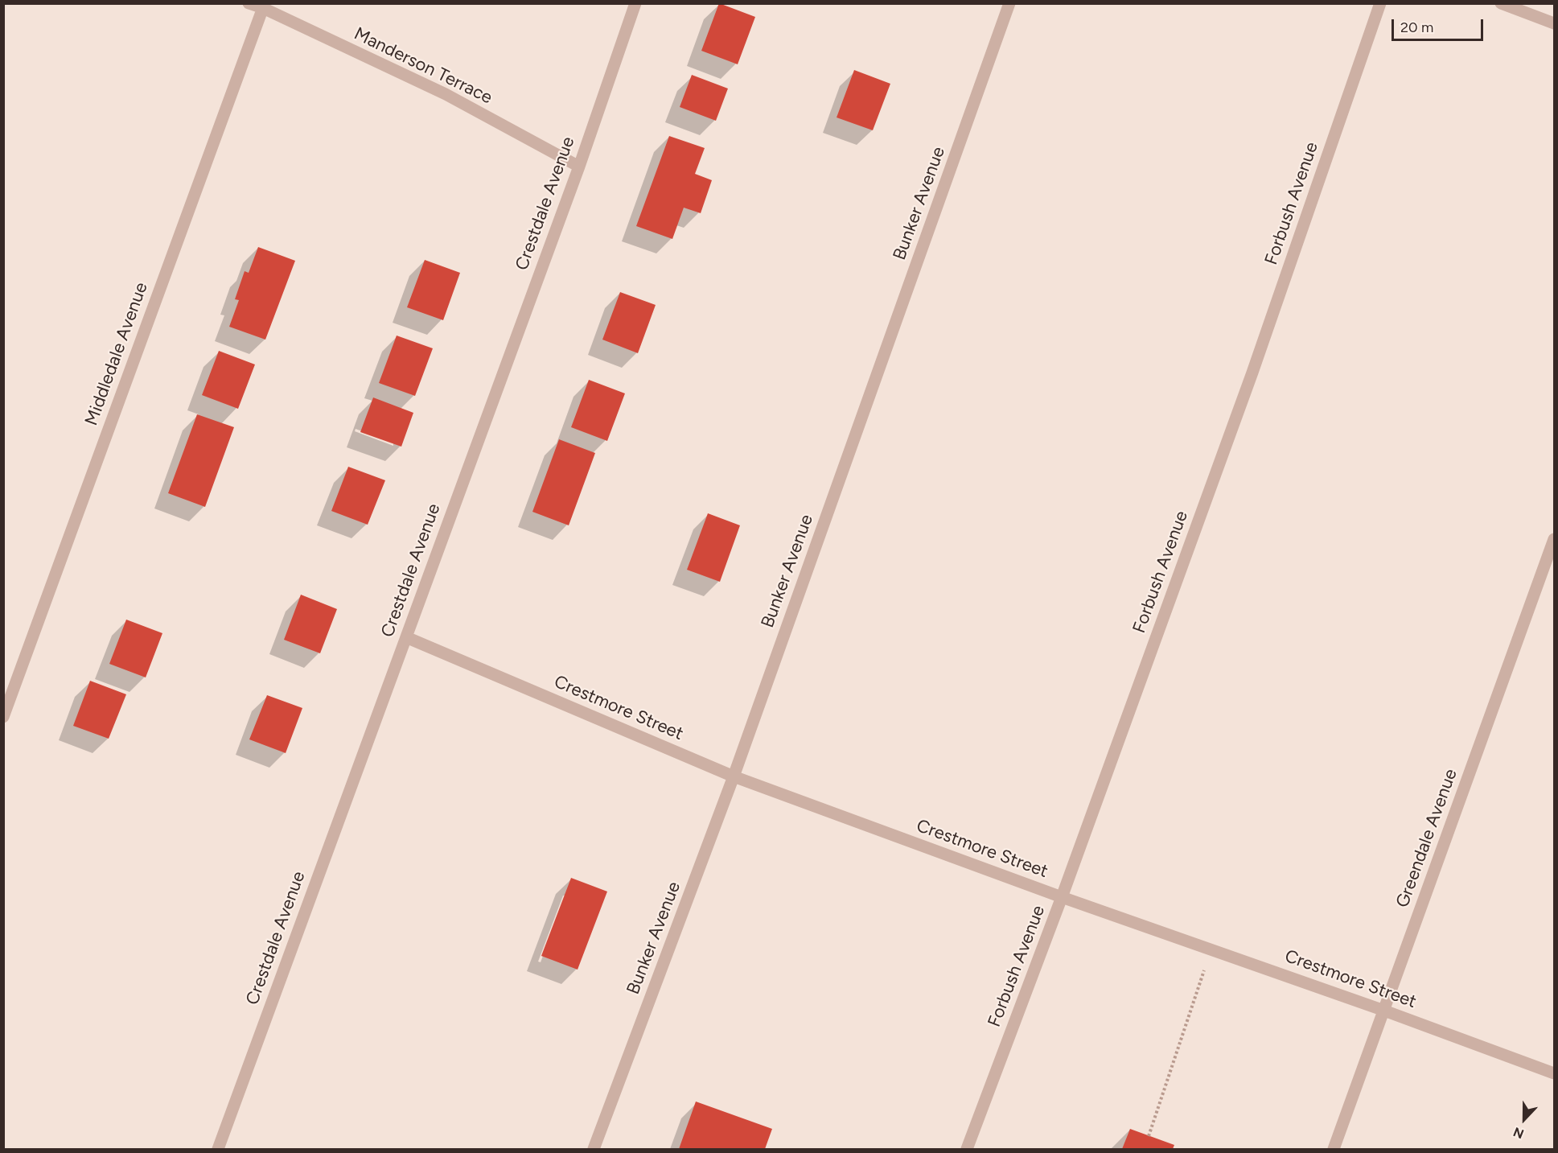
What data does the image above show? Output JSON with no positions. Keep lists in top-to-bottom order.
{
  "streets": {
    "street": [
      "Manderson Terrace",
      "Crestdale Avenue",
      "Bunker Avenue",
      "Forbush Avenue",
      "Middledale Avenue",
      "Crestmore Street",
      "Greendale Avenue"
    ]
  },
  "crossings": [
    ["Manderson Terrace", "Crestdale Avenue"],
    ["Manderson Terrace", "Middledale Avenue"],
    ["Crestdale Avenue", "Crestmore Street"],
    ["Bunker Avenue", "Crestmore Street"],
    ["Forbush Avenue", "Crestmore Street"],
    ["Crestmore Street", "Greendale Avenue"]
  ],
  "scale_bar": "20 m",
  "north": "bottom"
}
